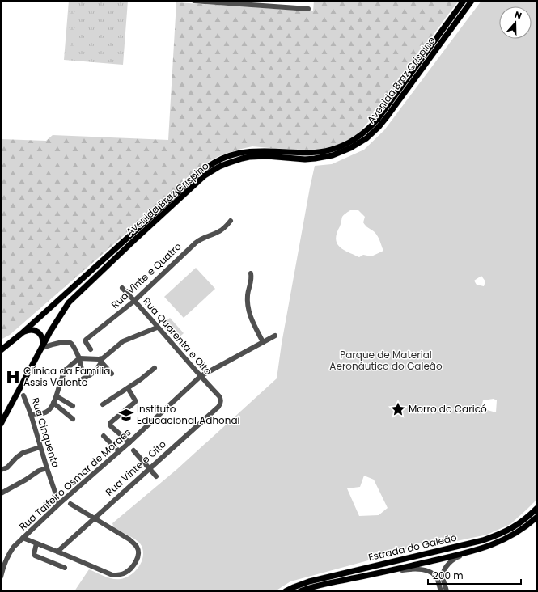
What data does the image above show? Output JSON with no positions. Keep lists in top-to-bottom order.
{
  "streets": {
    "main road": ["Avenida Braz Crispino", "Estrada do Galeão"],
    "street": [
      "Rua Vinte e Quatro",
      "Rua Quarenta e Oito",
      "Rua Cinquenta",
      "Rua Vinte e Oito",
      "Rua Taifeiro Osmar de Moraes"
    ]
  },
  "crossings": [
    ["Rua Vinte e Quatro", "Rua Quarenta e Oito"],
    ["Rua Quarenta e Oito", "Rua Vinte e Oito"],
    ["Rua Quarenta e Oito", "Rua Taifeiro Osmar de Moraes"],
    ["Rua Cinquenta", "Rua Taifeiro Osmar de Moraes"]
  ],
  "parks": ["Parque de Material Aeronáutico do Galeão"],
  "places": {
    "hospital": ["Clínica da Família Assis Valente"],
    "place": ["Morro do Caricó"],
    "school or university": ["Instituto Educacional Adhonai"]
  },
  "scale_bar": "200 m",
  "north": "top"
}
